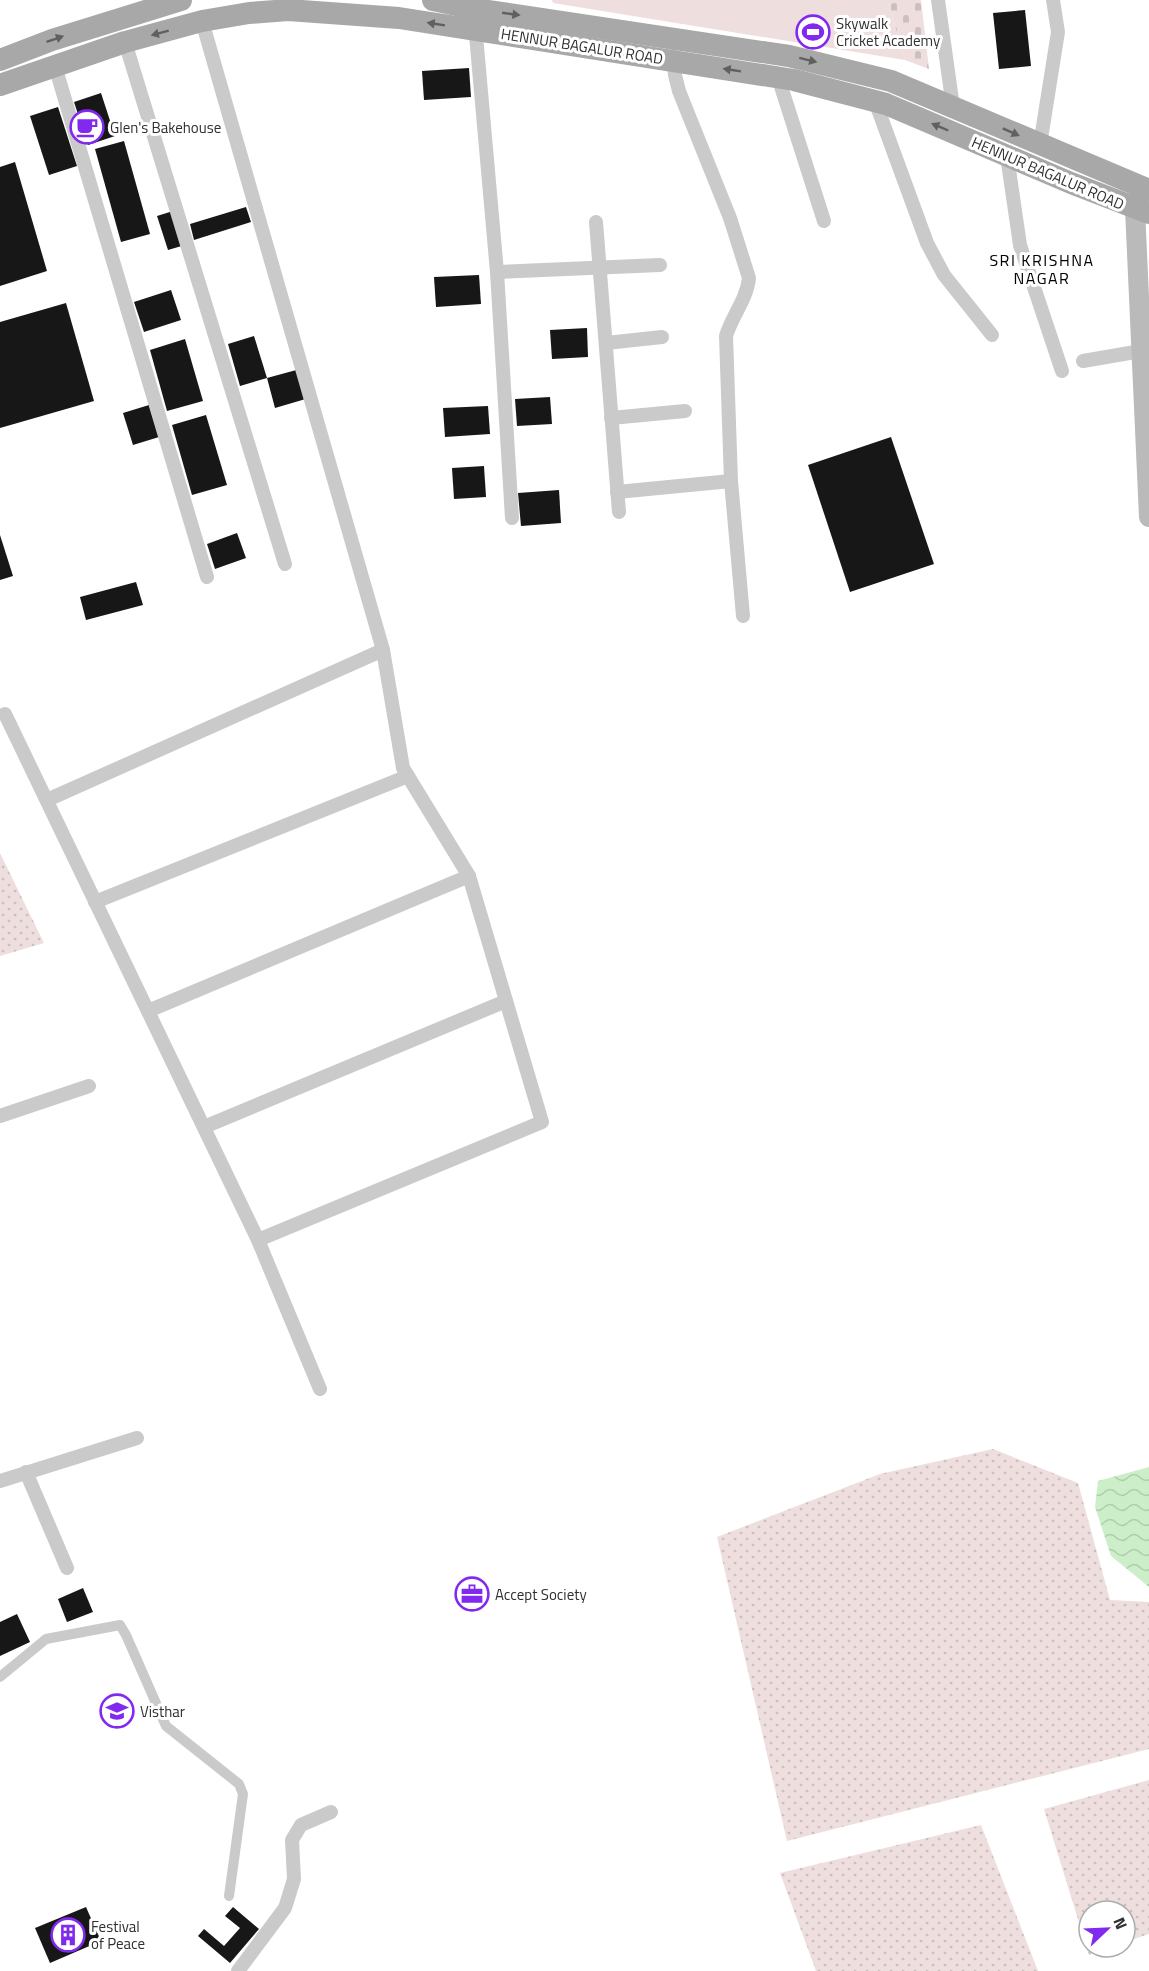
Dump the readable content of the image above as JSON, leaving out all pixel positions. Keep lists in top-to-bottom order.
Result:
{
  "streets": {
    "main road": ["HENNUR BAGALUR ROAD"]
  },
  "districts": ["SRI KRISHNA NAGAR"],
  "places": {
    "sports": ["Skywalk Cricket Academy"],
    "cafe": ["Glen's Bakehouse"],
    "office": ["Accept Society"],
    "school or university": ["Visthar"],
    "building": ["Festival of Peace"]
  },
  "north": "top right"
}
